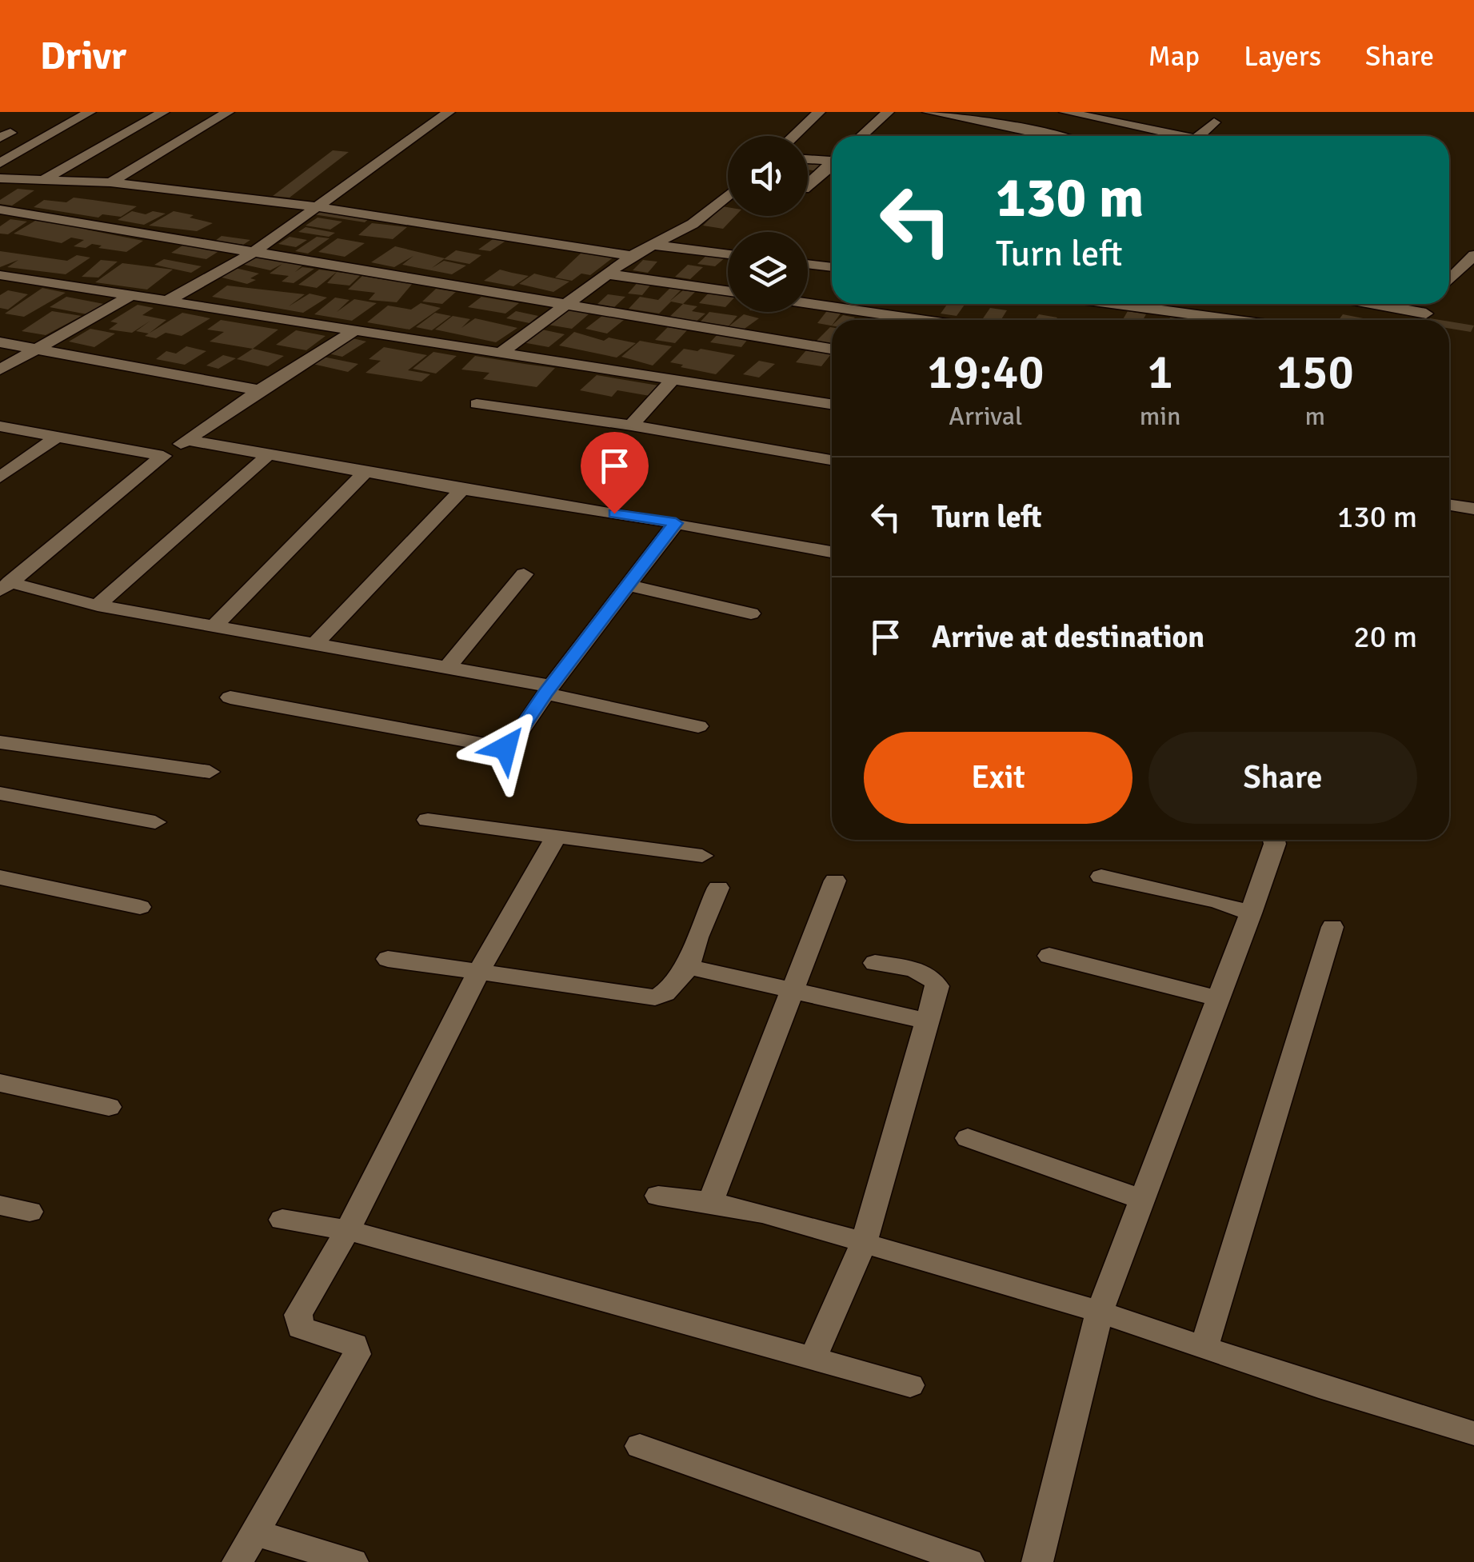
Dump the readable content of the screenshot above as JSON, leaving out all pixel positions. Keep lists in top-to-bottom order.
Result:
{
  "page": {
    "header": "Drivr",
    "nav": ["Map", "Layers", "Share"],
    "turn": ["130 m", "Turn left"],
    "eta": [
      "19:40",
      "Arrival",
      "1",
      "min",
      "150",
      "m"
    ],
    "list": [
      {
        "name": "Turn left",
        "value": "130 m"
      },
      {
        "name": "Arrive at destination",
        "value": "20 m"
      }
    ],
    "buttons": ["Exit", "Share"]
  }
}
